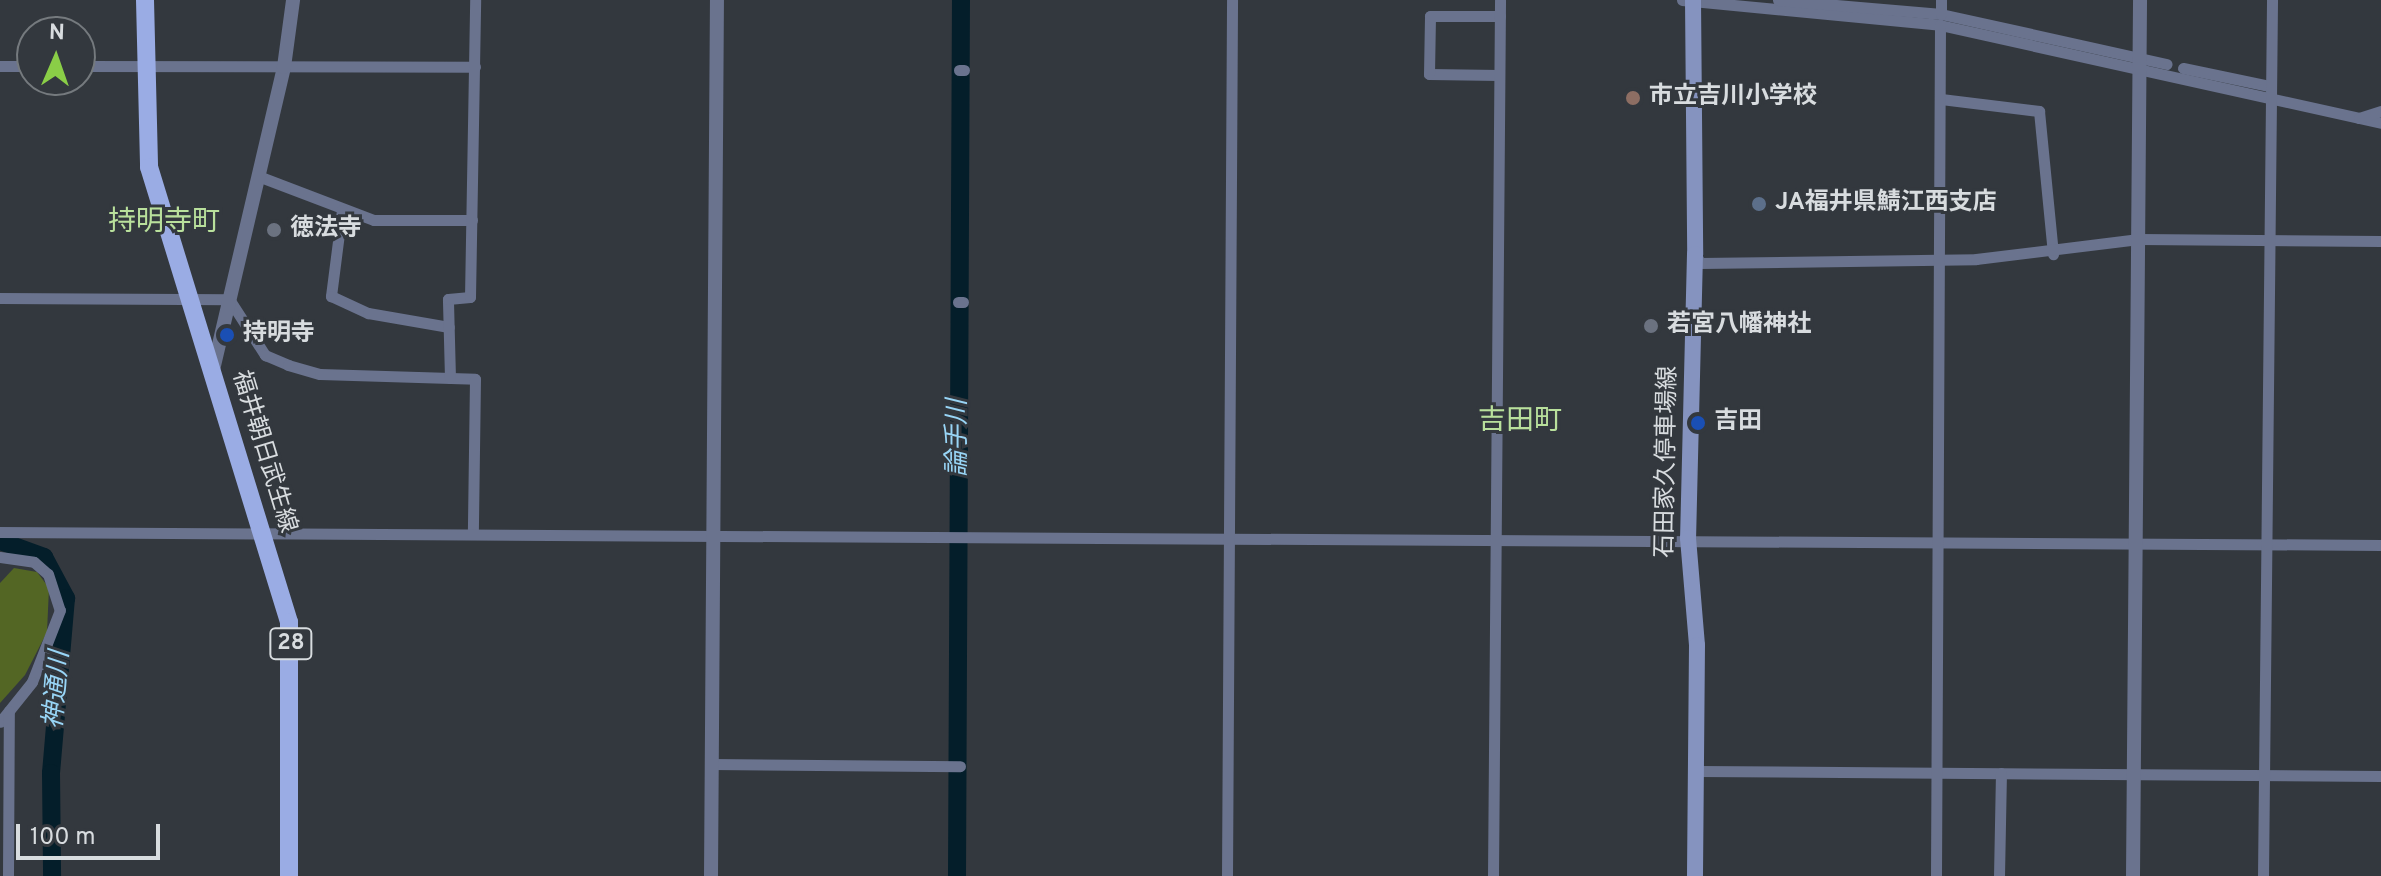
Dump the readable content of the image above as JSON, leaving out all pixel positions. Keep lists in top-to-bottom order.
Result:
{
  "streets": {
    "main road": ["福井朝日武生線", "石田家久停車場線", "28"]
  },
  "districts": ["持明寺町", "吉田町"],
  "water": ["論手川", "神通川"],
  "places": [
    "市立吉川小学校",
    "JA福井県鯖江西支店",
    "徳法寺",
    "若宮八幡神社",
    "持明寺",
    "吉田"
  ],
  "scale_bar": "100 m",
  "north": "top"
}
